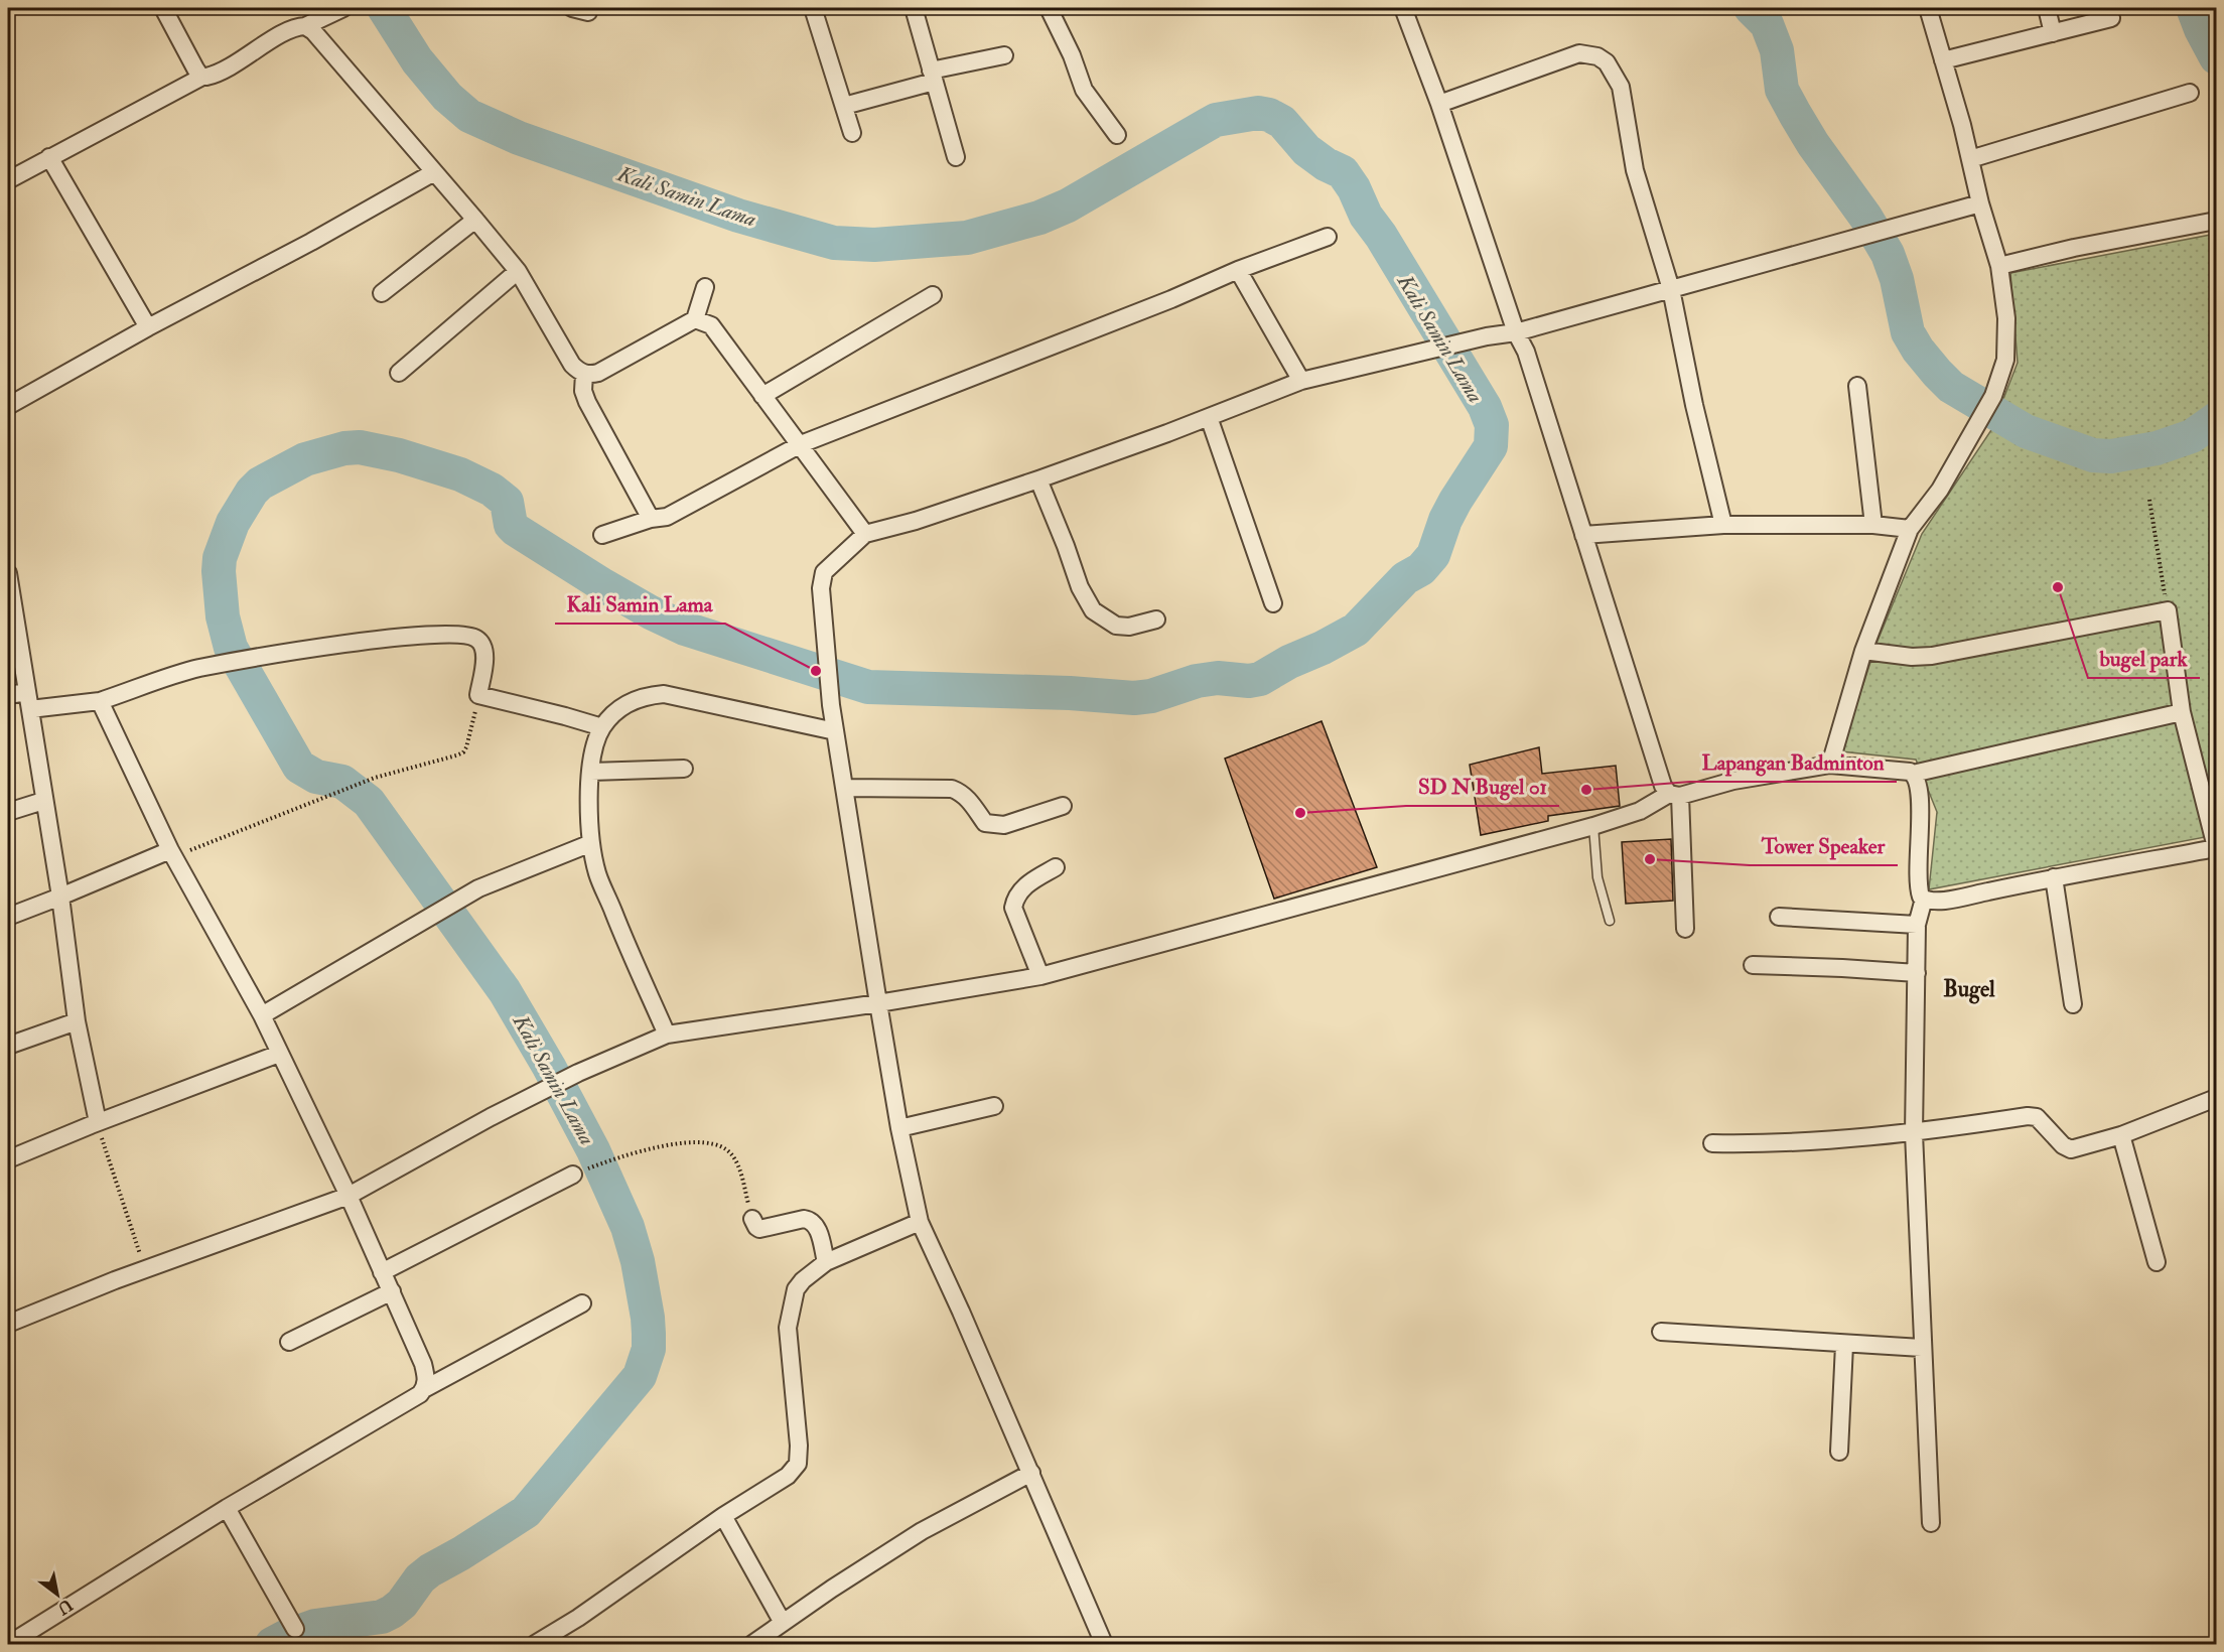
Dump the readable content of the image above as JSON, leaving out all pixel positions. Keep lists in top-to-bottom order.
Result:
{
  "districts": ["Bugel"],
  "water": ["Kali Samin Lama"],
  "places": [
    "bugel park",
    "Kali Samin Lama",
    "Lapangan Badminton",
    "SD N Bugel 01",
    "Tower Speaker"
  ],
  "north": "bottom right"
}
